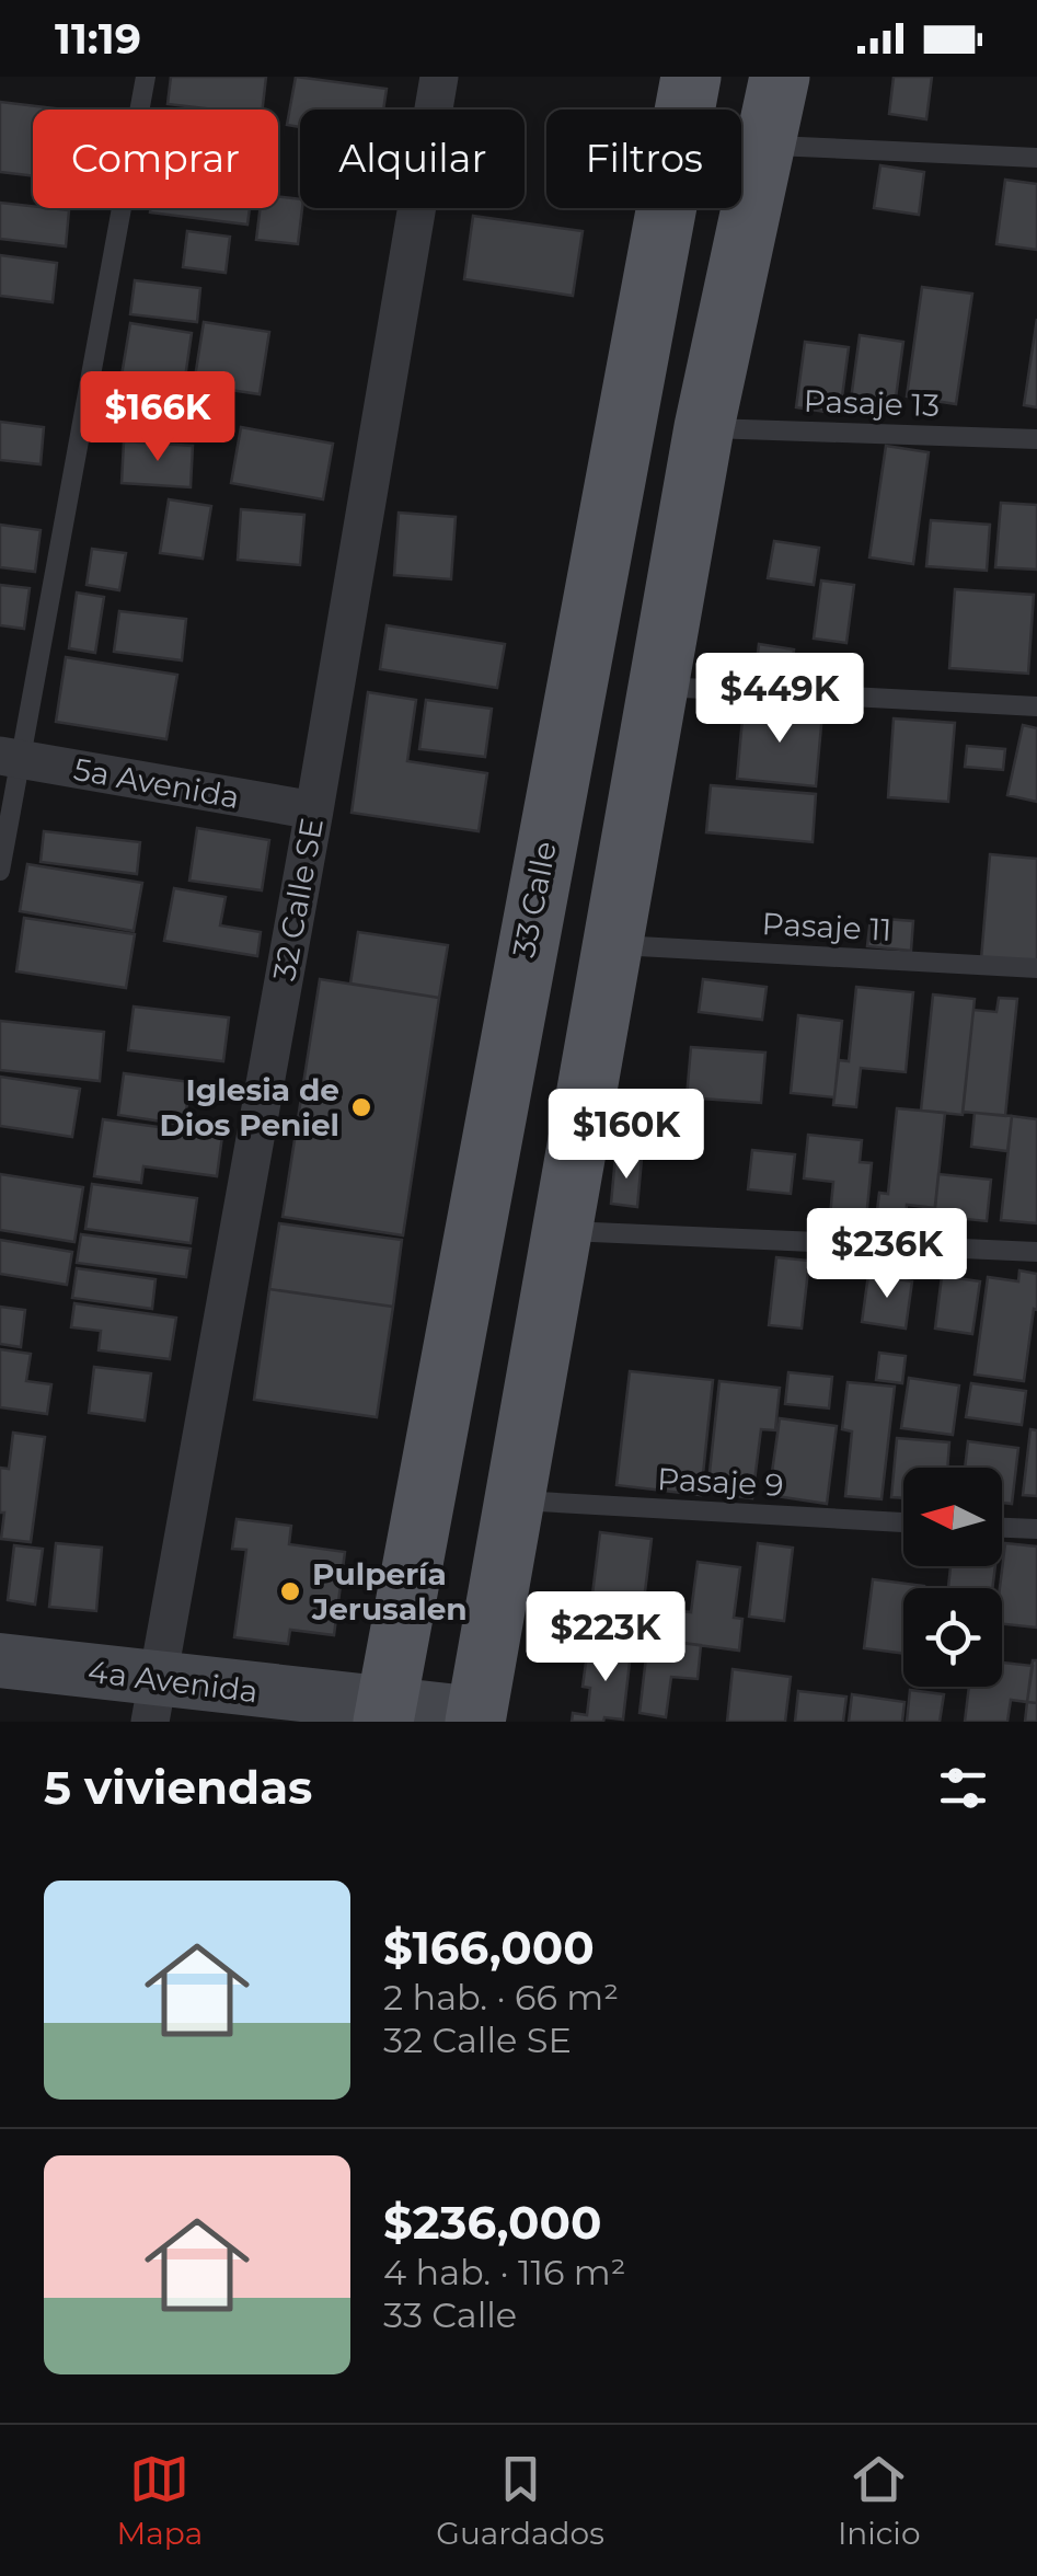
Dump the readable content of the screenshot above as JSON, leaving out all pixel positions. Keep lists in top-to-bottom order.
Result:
{
  "streets": {
    "main road": ["33 Calle"],
    "street": ["5a Avenida", "32 Calle SE", "4a Avenida"],
    "lane": ["Pasaje 13", "Pasaje 11", "Pasaje 9"]
  },
  "crossings": [
    ["5a Avenida", "32 Calle SE"],
    ["32 Calle SE", "4a Avenida"],
    ["33 Calle", "4a Avenida"]
  ],
  "places": ["Iglesia de Dios Peniel", "Pulpería Jerusalen"],
  "north": "left",
  "page": {
    "status": "11:19",
    "chip": ["Comprar", "Alquilar", "Filtros"],
    "price": [
      "$166K",
      "$449K",
      "$160K",
      "$236K",
      "$223K"
    ],
    "heading": "5 viviendas",
    "list": [
      {
        "name": "$166,000",
        "note": "2 hab. · 66 m² · 32 Calle SE"
      },
      {
        "name": "$236,000",
        "note": "4 hab. · 116 m² · 33 Calle"
      }
    ],
    "tabs": ["Mapa", "Guardados", "Inicio"]
  }
}
